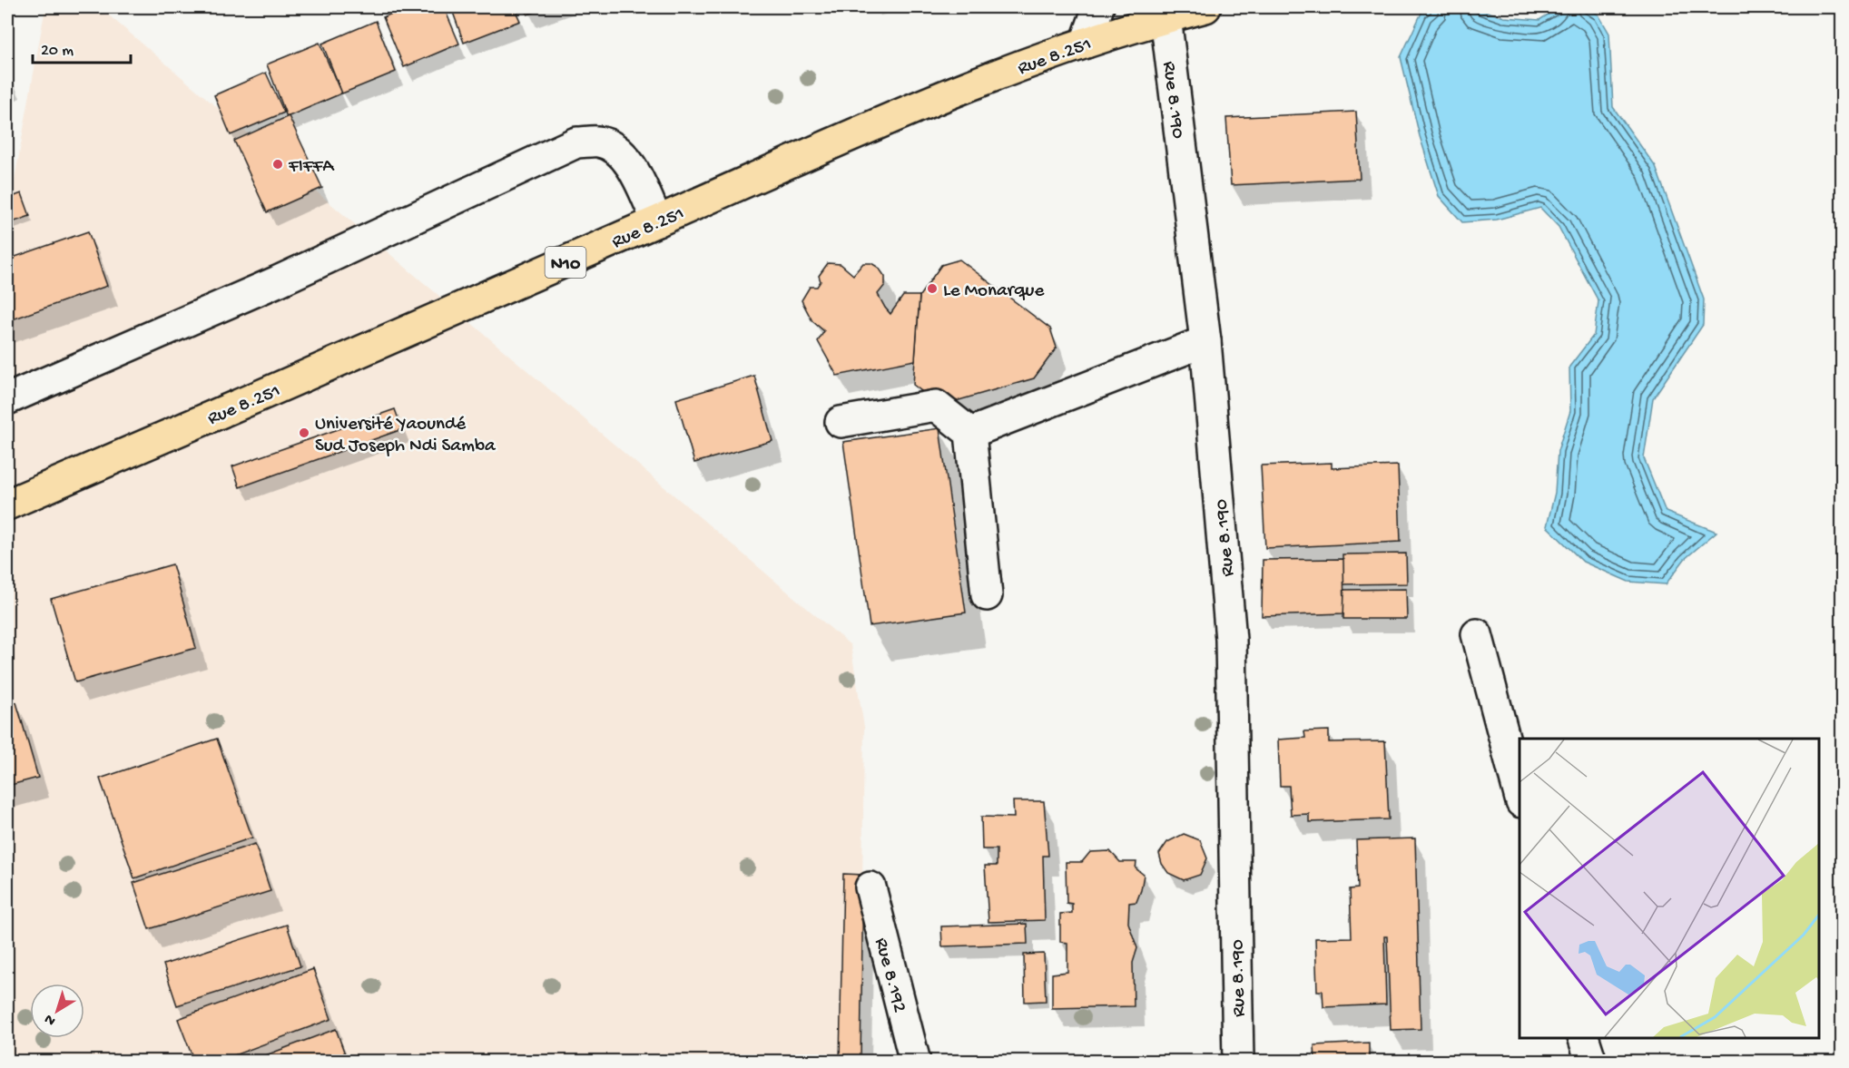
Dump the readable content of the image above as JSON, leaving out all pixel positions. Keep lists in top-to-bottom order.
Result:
{
  "streets": {
    "highway": ["Rue 8.251", "N10"],
    "street": ["Rue 8.190", "Rue 8.192"]
  },
  "crossings": [
    ["Rue 8.251", "Rue 8.190"]
  ],
  "places": ["FIFFA", "Le Monarque", "Université Yaoundé Sud Joseph Ndi Samba"],
  "scale_bar": "20 m",
  "north": "bottom left"
}
